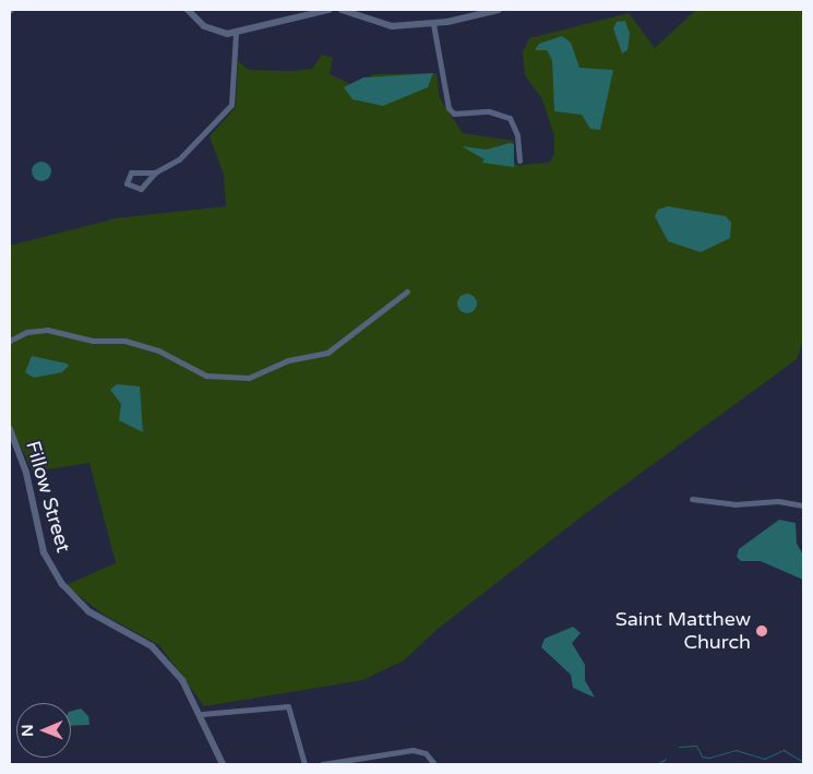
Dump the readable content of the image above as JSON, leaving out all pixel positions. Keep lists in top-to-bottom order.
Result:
{
  "streets": {
    "street": ["Fillow Street"]
  },
  "places": ["Saint Matthew Church"],
  "north": "left"
}
